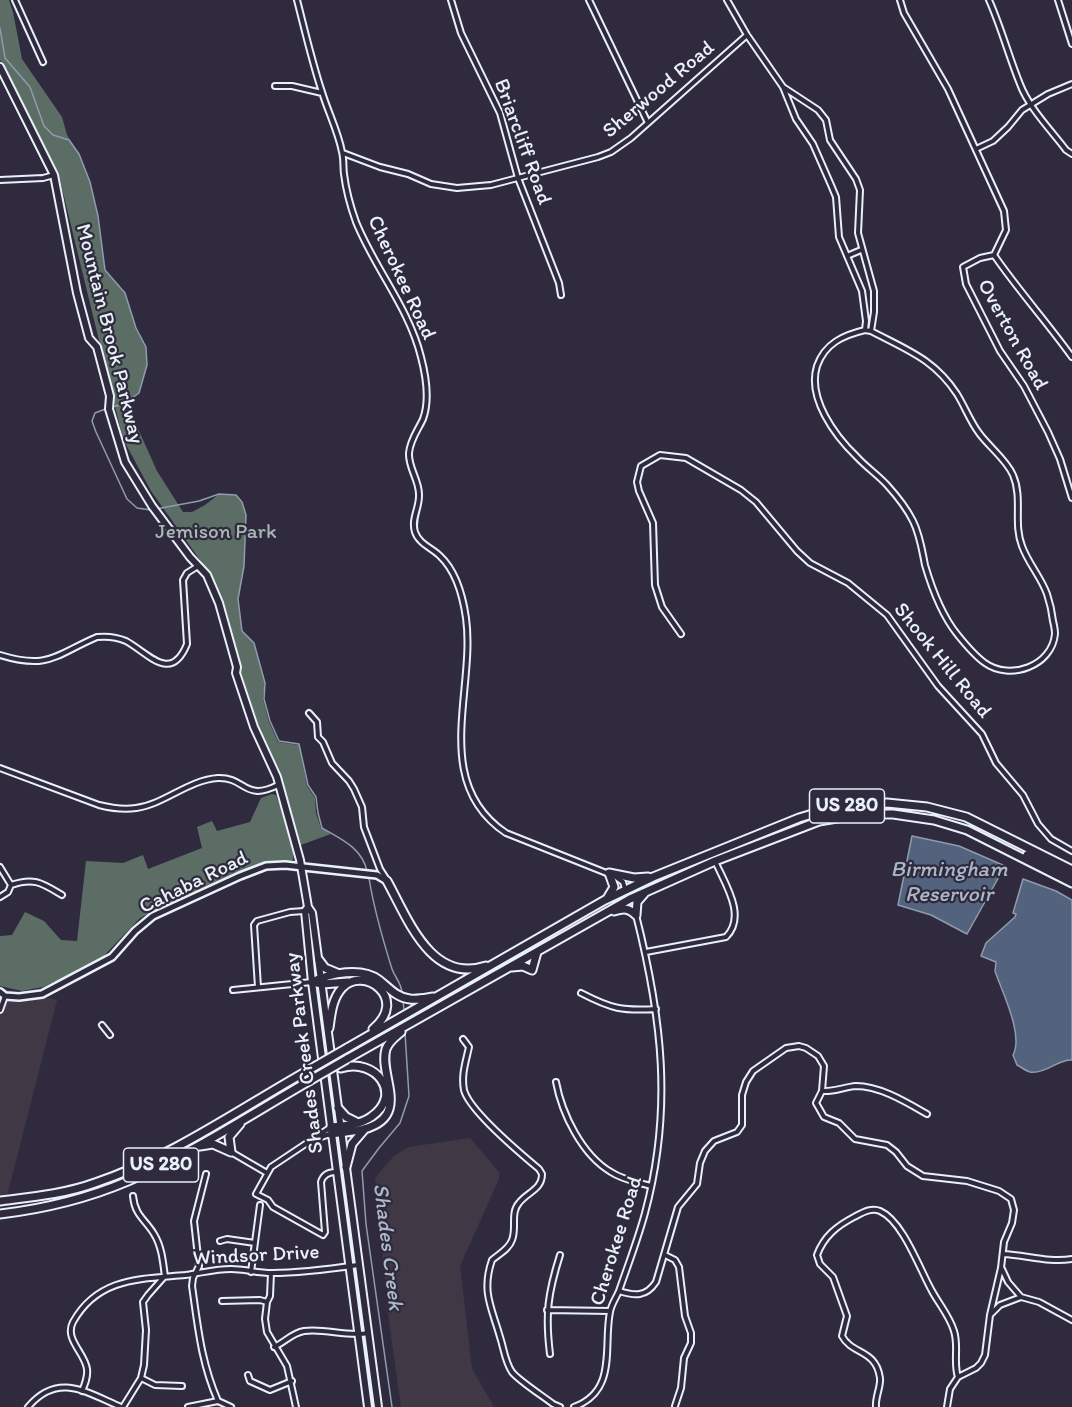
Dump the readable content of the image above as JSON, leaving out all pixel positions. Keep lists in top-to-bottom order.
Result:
{
  "streets": {
    "highway": ["US 280"],
    "main road": ["Mountain Brook Parkway", "Shades Creek Parkway"],
    "street": [
      "Sherwood Road",
      "Briarcliff Road",
      "Cherokee Road",
      "Overton Road",
      "Shook Hill Road",
      "Cahaba Road",
      "Windsor Drive"
    ]
  },
  "crossings": [
    ["Sherwood Road", "Briarcliff Road"],
    ["Sherwood Road", "Cherokee Road"],
    ["Cherokee Road", "US 280"],
    ["Mountain Brook Parkway", "Cahaba Road"],
    ["Mountain Brook Parkway", "Shades Creek Parkway"],
    ["Cahaba Road", "Shades Creek Parkway"],
    ["Shades Creek Parkway", "Windsor Drive"]
  ],
  "water": ["Birmingham Reservoir", "Shades Creek"],
  "parks": ["Jemison Park"]
}
